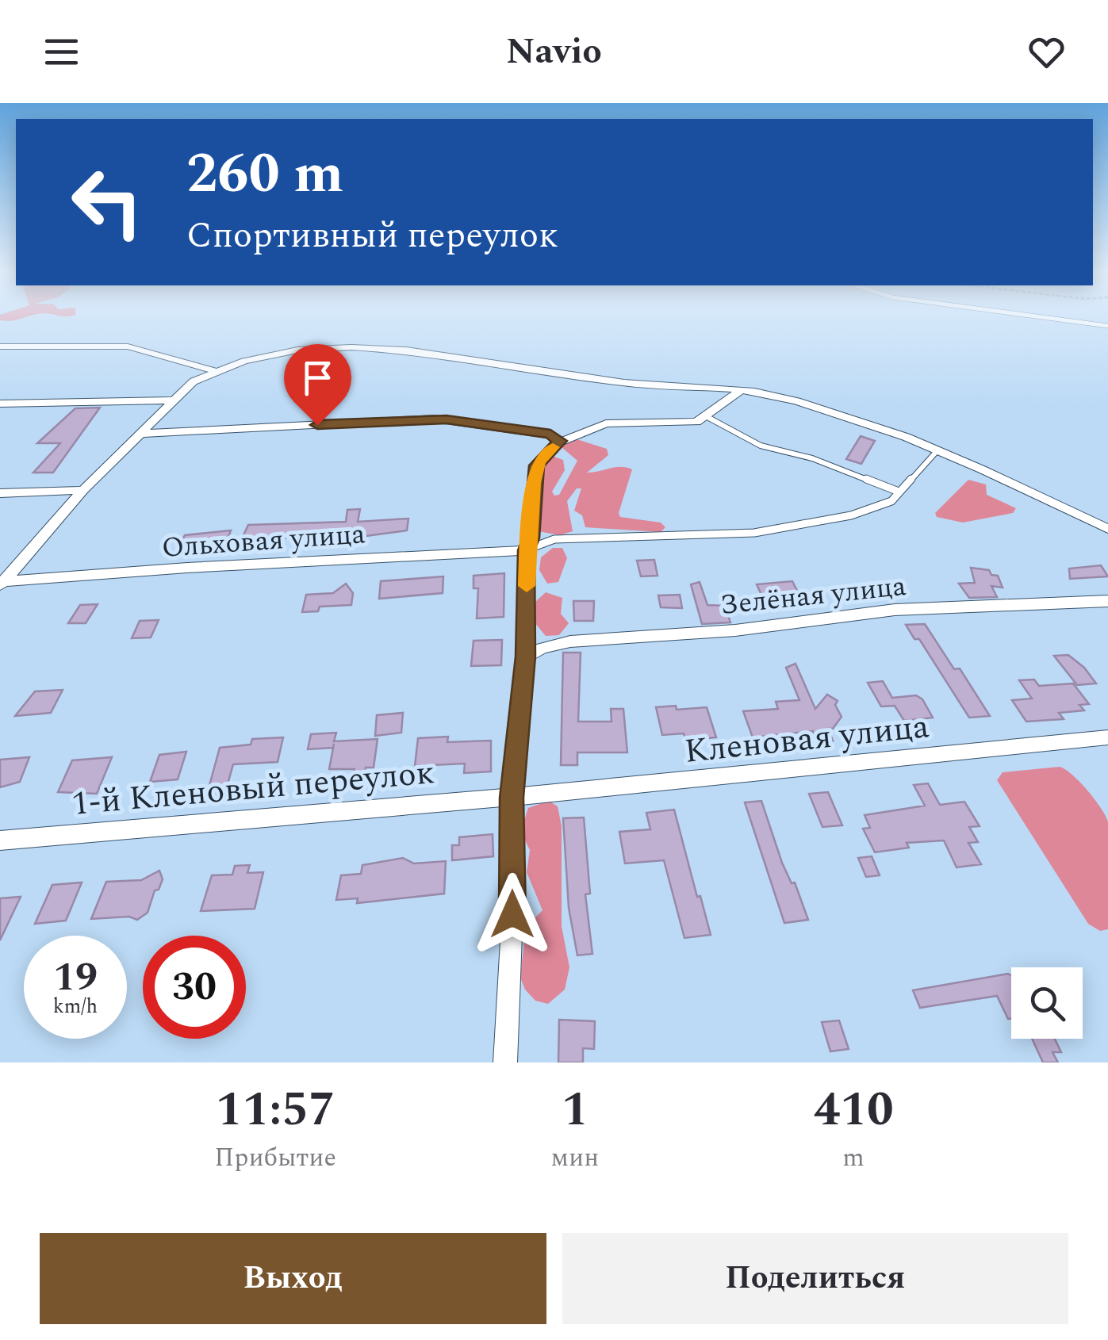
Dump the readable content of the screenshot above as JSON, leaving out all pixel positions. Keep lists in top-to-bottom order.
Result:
{
  "streets": {
    "street": [
      "Ольховая улица",
      "Зелёная улица",
      "Кленовая улица",
      "1-й Кленовый переулок"
    ]
  },
  "crossings": [
    ["Кленовая улица", "1-й Кленовый переулок"]
  ],
  "page": {
    "header": "Navio",
    "turn": ["260 m", "Спортивный переулок"],
    "speed": "19 km/h",
    "limit": "30",
    "eta": [
      "11:57",
      "Прибытие",
      "1",
      "мин",
      "410",
      "m"
    ],
    "buttons": ["Выход", "Поделиться"]
  }
}
